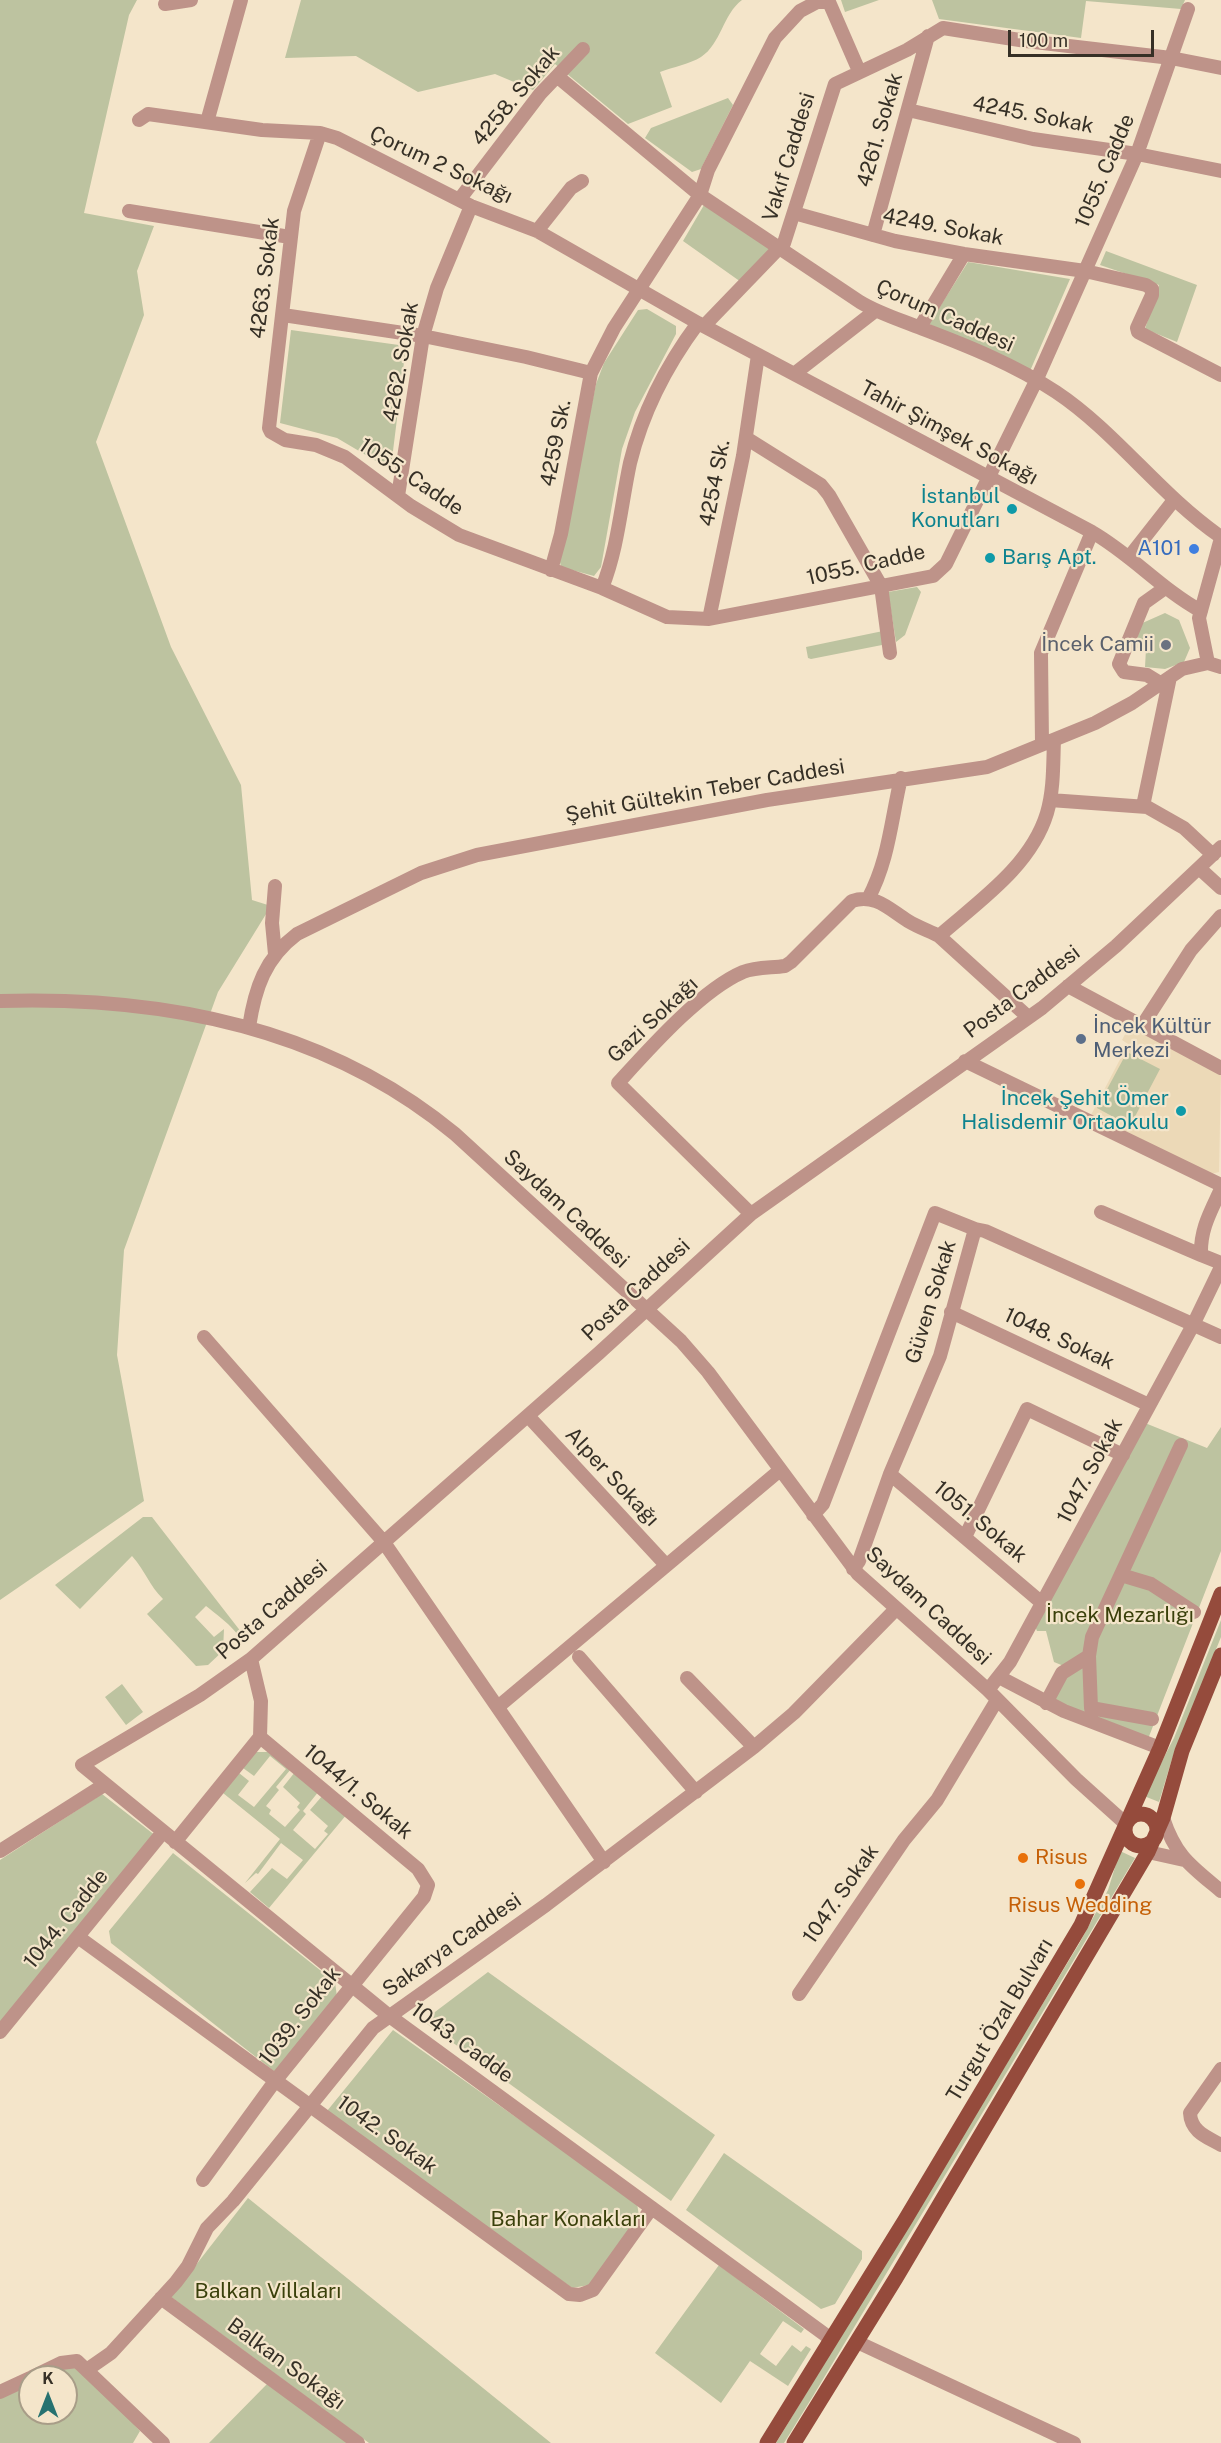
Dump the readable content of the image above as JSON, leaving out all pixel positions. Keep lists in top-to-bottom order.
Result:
{
  "streets": {
    "main road": ["Turgut Özal Bulvarı"],
    "street": [
      "4258. Sokak",
      "4245. Sokak",
      "4261. Sokak",
      "Vakıf Caddesi",
      "Çorum 2 Sokağı",
      "1055. Cadde",
      "4249. Sokak",
      "4263. Sokak",
      "Çorum Caddesi",
      "4262. Sokak",
      "Tahir Şimşek Sokağı",
      "4259 Sk.",
      "4254 Sk.",
      "Şehit Gültekin Teber Caddesi",
      "Posta Caddesi",
      "Gazi Sokağı",
      "Saydam Caddesi",
      "Güven Sokak",
      "1048. Sokak",
      "1047. Sokak",
      "Alper Sokağı",
      "1051. Sokak",
      "1044/1. Sokak",
      "1044. Cadde",
      "Sakarya Caddesi",
      "1039. Sokak",
      "1043. Cadde",
      "1042. Sokak",
      "Balkan Sokağı"
    ]
  },
  "crossings": [
    ["4258. Sokak", "Çorum 2 Sokağı"],
    ["4258. Sokak", "Çorum Caddesi"],
    ["4258. Sokak", "4262. Sokak"],
    ["4245. Sokak", "4261. Sokak"],
    ["4245. Sokak", "1055. Cadde"],
    ["4261. Sokak", "Vakıf Caddesi"],
    ["4261. Sokak", "4249. Sokak"],
    ["Vakıf Caddesi", "Çorum 2 Sokağı"],
    ["Vakıf Caddesi", "1055. Cadde"],
    ["Vakıf Caddesi", "4249. Sokak"],
    ["Vakıf Caddesi", "Çorum Caddesi"],
    ["Vakıf Caddesi", "Tahir Şimşek Sokağı"],
    ["Vakıf Caddesi", "4259 Sk."],
    ["Çorum 2 Sokağı", "4263. Sokak"],
    ["Çorum 2 Sokağı", "4262. Sokak"],
    ["Çorum 2 Sokağı", "Tahir Şimşek Sokağı"],
    ["Çorum 2 Sokağı", "4259 Sk."],
    ["1055. Cadde", "4249. Sokak"],
    ["1055. Cadde", "4263. Sokak"],
    ["1055. Cadde", "Çorum Caddesi"],
    ["1055. Cadde", "4262. Sokak"],
    ["1055. Cadde", "Tahir Şimşek Sokağı"],
    ["1055. Cadde", "4259 Sk."],
    ["1055. Cadde", "4254 Sk."],
    ["Çorum Caddesi", "4259 Sk."],
    ["Tahir Şimşek Sokağı", "4254 Sk."],
    ["Şehit Gültekin Teber Caddesi", "Saydam Caddesi"],
    ["Posta Caddesi", "Gazi Sokağı"],
    ["Posta Caddesi", "Saydam Caddesi"],
    ["Posta Caddesi", "Alper Sokağı"],
    ["Posta Caddesi", "1043. Cadde"],
    ["Saydam Caddesi", "Güven Sokak"],
    ["Saydam Caddesi", "1047. Sokak"],
    ["Saydam Caddesi", "Sakarya Caddesi"],
    ["Saydam Caddesi", "Turgut Özal Bulvarı"],
    ["Güven Sokak", "1048. Sokak"],
    ["Güven Sokak", "1047. Sokak"],
    ["Güven Sokak", "1051. Sokak"],
    ["1048. Sokak", "1047. Sokak"],
    ["1047. Sokak", "1051. Sokak"],
    ["1044/1. Sokak", "1039. Sokak"],
    ["1044. Cadde", "1043. Cadde"],
    ["1044. Cadde", "1042. Sokak"],
    ["Sakarya Caddesi", "1043. Cadde"],
    ["Sakarya Caddesi", "1042. Sokak"],
    ["Sakarya Caddesi", "Balkan Sokağı"],
    ["1039. Sokak", "1043. Cadde"],
    ["1039. Sokak", "1042. Sokak"],
    ["Turgut Özal Bulvarı", "1043. Cadde"],
    ["1043. Cadde", "1042. Sokak"]
  ],
  "parks": ["İncek Mezarlığı", "Bahar Konakları", "Balkan Villaları"],
  "places": [
    "İstanbul Konutları",
    "A101",
    "Barış Apt.",
    "İncek Camii",
    "İncek Kültür Merkezi",
    "İncek Şehit Ömer Halisdemir Ortaokulu",
    "Risus",
    "Risus Wedding"
  ],
  "scale_bar": "100 m",
  "north": "top"
}
